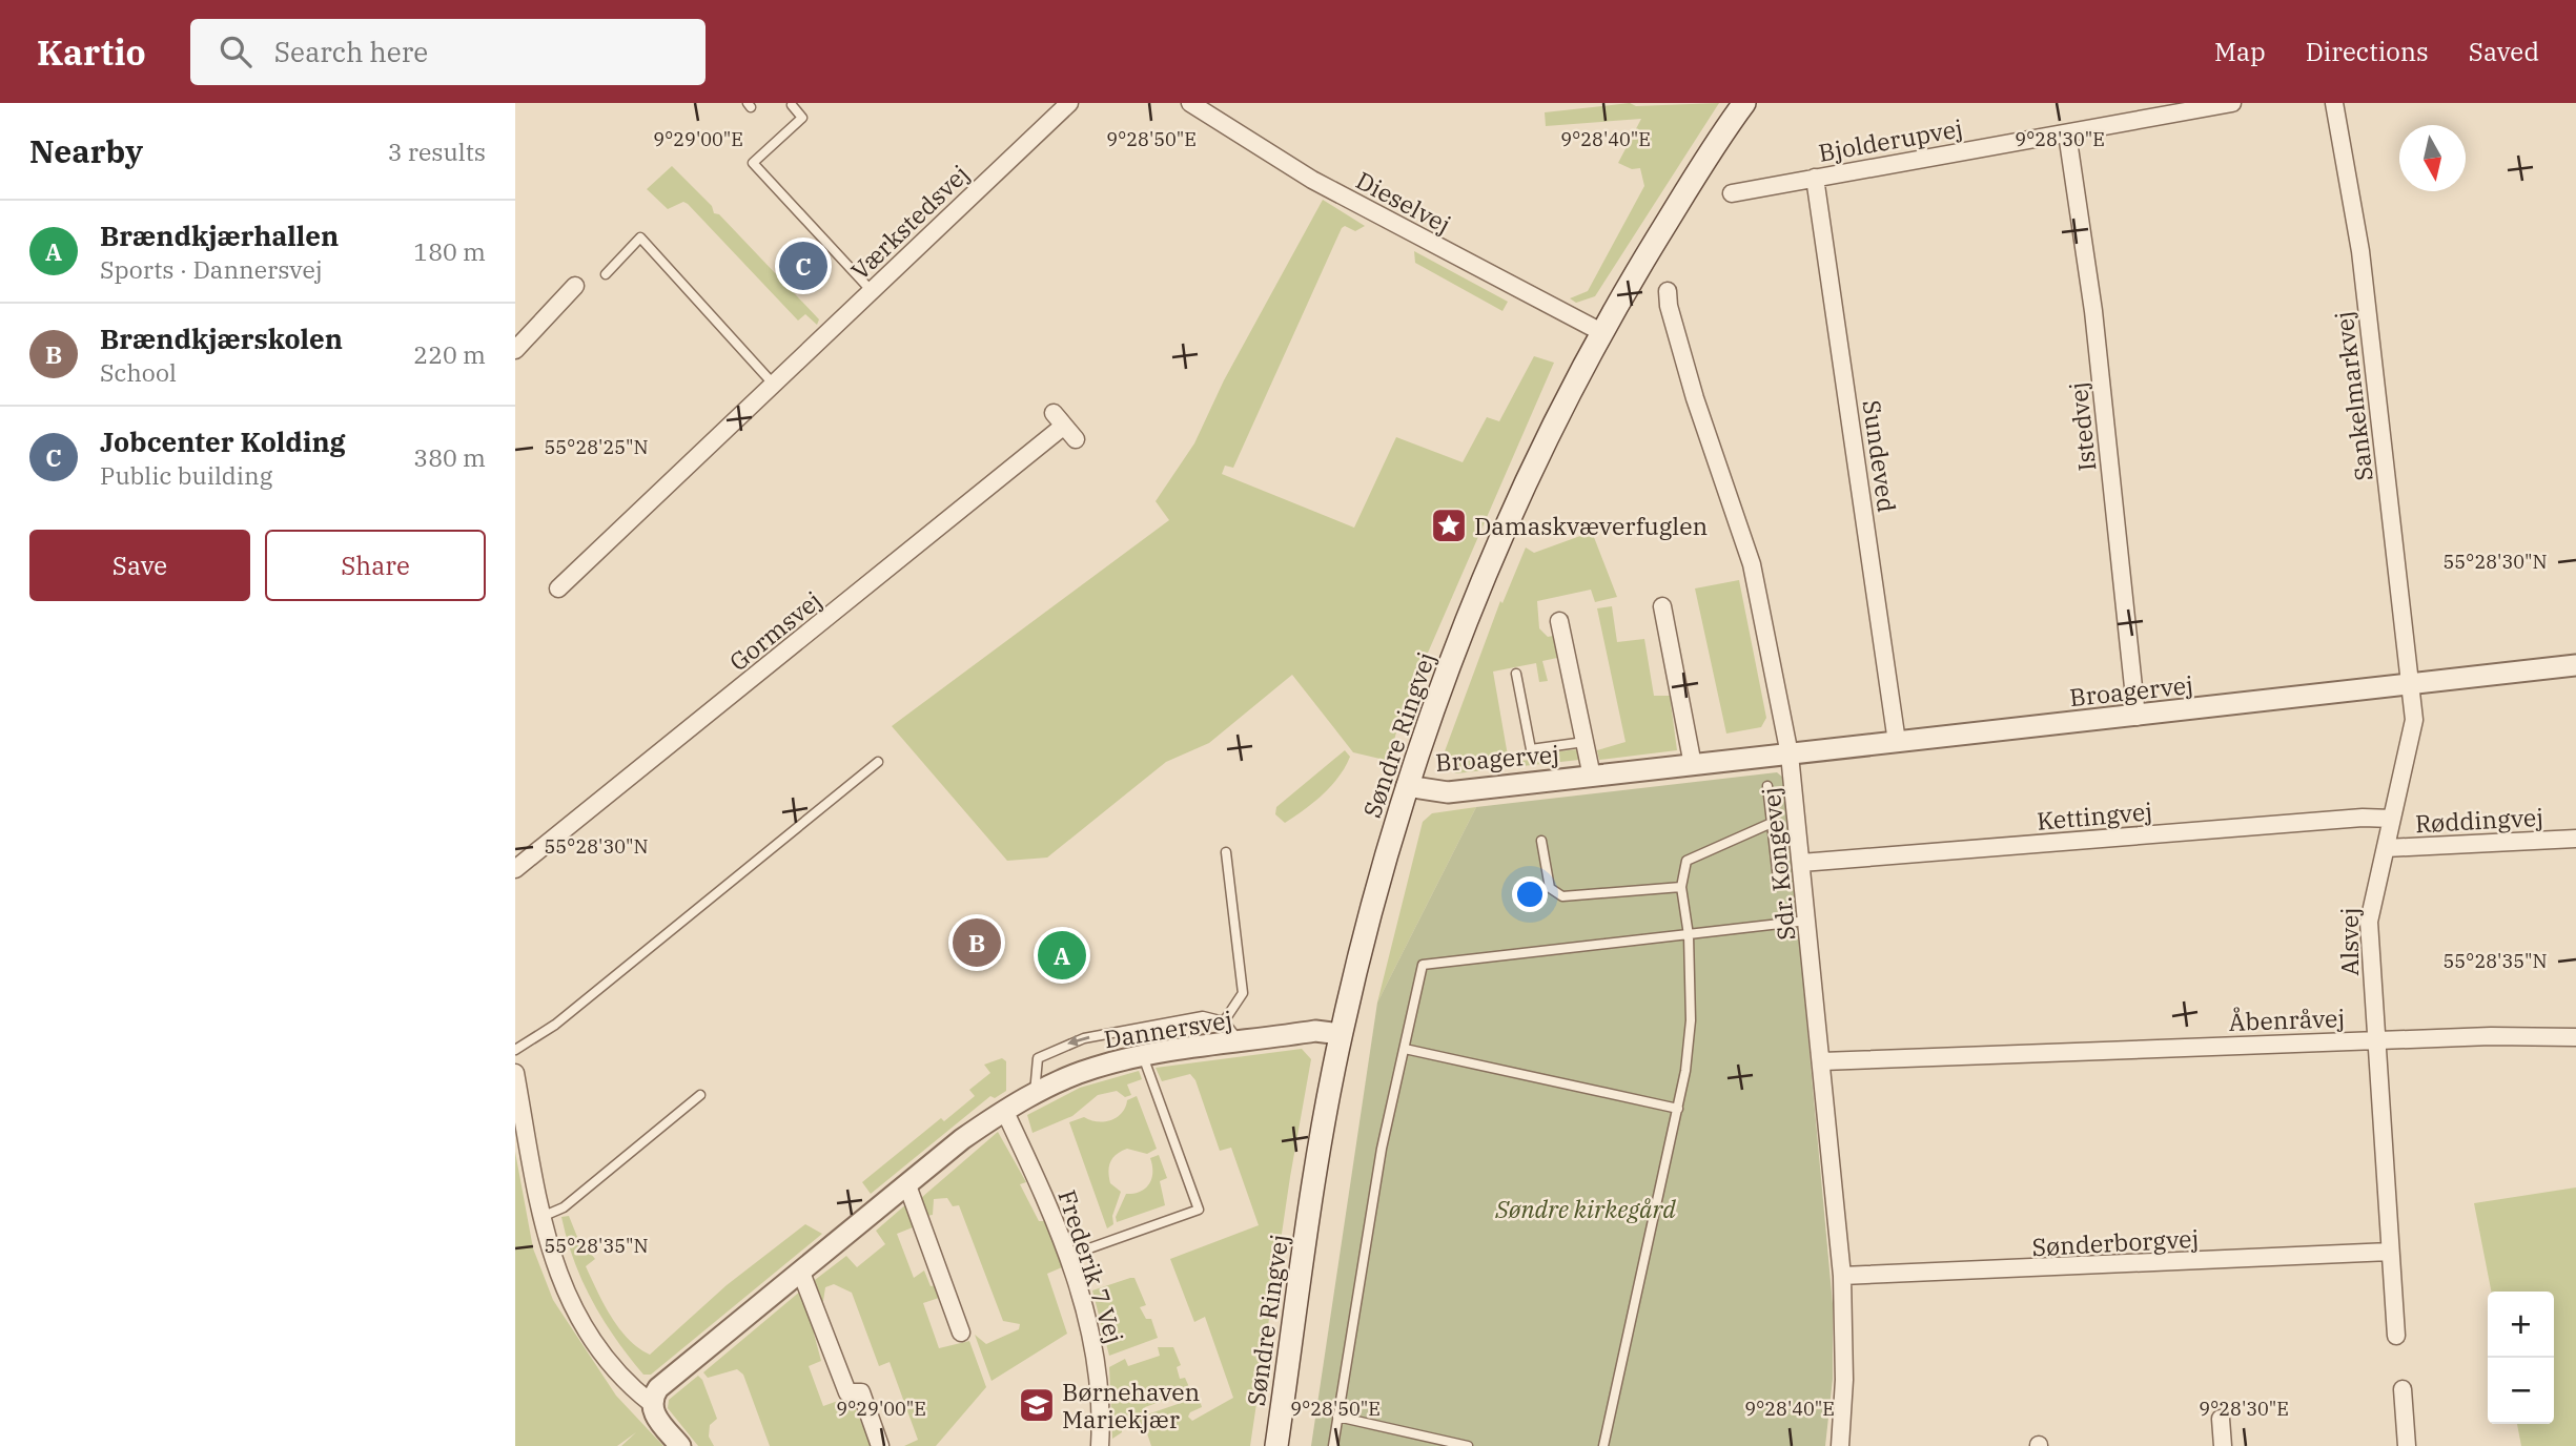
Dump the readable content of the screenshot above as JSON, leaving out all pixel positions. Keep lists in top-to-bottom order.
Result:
{
  "streets": {
    "main road": ["Søndre Ringvej"],
    "street": [
      "Bjolderupvej",
      "Dieselvej",
      "Værkstedsvej",
      "Sankelmarkvej",
      "Istedvej",
      "Sundeved",
      "Gormsvej",
      "Broagervej",
      "Kettingvej",
      "Røddingvej",
      "Sdr. Kongevej",
      "Alsvej",
      "Åbenråvej",
      "Dannersvej",
      "Sønderborgvej",
      "Frederik 7 Vej"
    ]
  },
  "crossings": [
    ["Bjolderupvej", "Istedvej"],
    ["Bjolderupvej", "Sundeved"],
    ["Dieselvej", "Søndre Ringvej"],
    ["Sankelmarkvej", "Broagervej"],
    ["Sankelmarkvej", "Alsvej"],
    ["Istedvej", "Broagervej"],
    ["Sundeved", "Broagervej"],
    ["Broagervej", "Søndre Ringvej"],
    ["Broagervej", "Sdr. Kongevej"],
    ["Broagervej", "Alsvej"],
    ["Søndre Ringvej", "Dannersvej"],
    ["Kettingvej", "Sdr. Kongevej"],
    ["Kettingvej", "Alsvej"],
    ["Røddingvej", "Alsvej"],
    ["Sdr. Kongevej", "Åbenråvej"],
    ["Sdr. Kongevej", "Sønderborgvej"],
    ["Alsvej", "Åbenråvej"],
    ["Alsvej", "Sønderborgvej"],
    ["Dannersvej", "Frederik 7 Vej"]
  ],
  "parks": ["Søndre kirkegård"],
  "places": {
    "place": ["Damaskvæverfuglen"],
    "school or university": ["Børnehaven Mariekjær"]
  },
  "north": "bottom",
  "page": {
    "header": "Kartio",
    "search": "Search here",
    "nav": ["Map", "Directions", "Saved"],
    "heading": ["Nearby", "3 results"],
    "list": [
      {
        "mark": "A",
        "name": "Brændkjærhallen",
        "note": "Sports · Dannersvej",
        "value": "180 m"
      },
      {
        "mark": "B",
        "name": "Brændkjærskolen",
        "note": "School",
        "value": "220 m"
      },
      {
        "mark": "C",
        "name": "Jobcenter Kolding",
        "note": "Public building",
        "value": "380 m"
      }
    ],
    "pins": ["C", "B", "A"],
    "buttons": ["Save", "Share"],
    "map_buttons": ["+", "−"]
  },
  "coordinates": [
    "9°29'00\"E",
    "9°28'50\"E",
    "9°28'40\"E",
    "9°28'30\"E",
    "55°28'25\"N",
    "55°28'30\"N",
    "55°28'35\"N"
  ]
}
